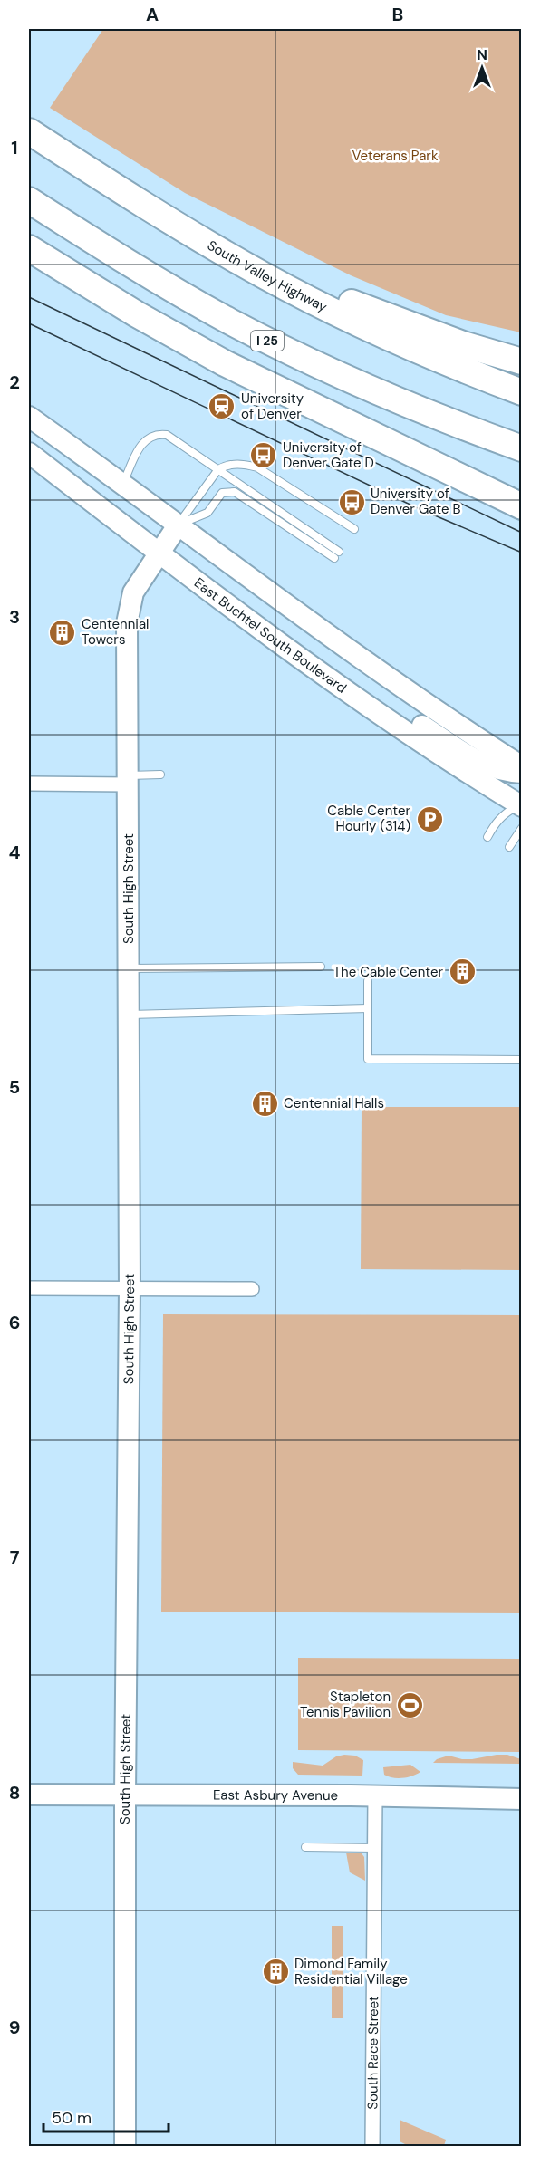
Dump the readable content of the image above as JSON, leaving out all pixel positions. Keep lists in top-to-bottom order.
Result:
{
  "streets": {
    "highway": ["South Valley Highway", "I 25"],
    "street": [
      "East Buchtel South Boulevard",
      "South High Street",
      "East Asbury Avenue",
      "South Race Street"
    ]
  },
  "crossings": [
    ["East Buchtel South Boulevard", "South High Street"],
    ["South High Street", "East Asbury Avenue"],
    ["East Asbury Avenue", "South Race Street"]
  ],
  "parks": ["Veterans Park"],
  "places": {
    "station": ["University of Denver"],
    "bus stop": ["University of Denver Gate D", "University of Denver Gate B"],
    "building": [
      "Centennial Towers",
      "The Cable Center",
      "Centennial Halls",
      "Dimond Family Residential Village"
    ],
    "parking": ["Cable Center Hourly (314)"],
    "sports": ["Stapleton Tennis Pavilion"]
  },
  "scale_bar": "50 m",
  "north": "top",
  "grid": {
    "columns": ["A", "B"],
    "rows": [
      "1",
      "2",
      "3",
      "4",
      "5",
      "6",
      "7",
      "8",
      "9"
    ]
  }
}
